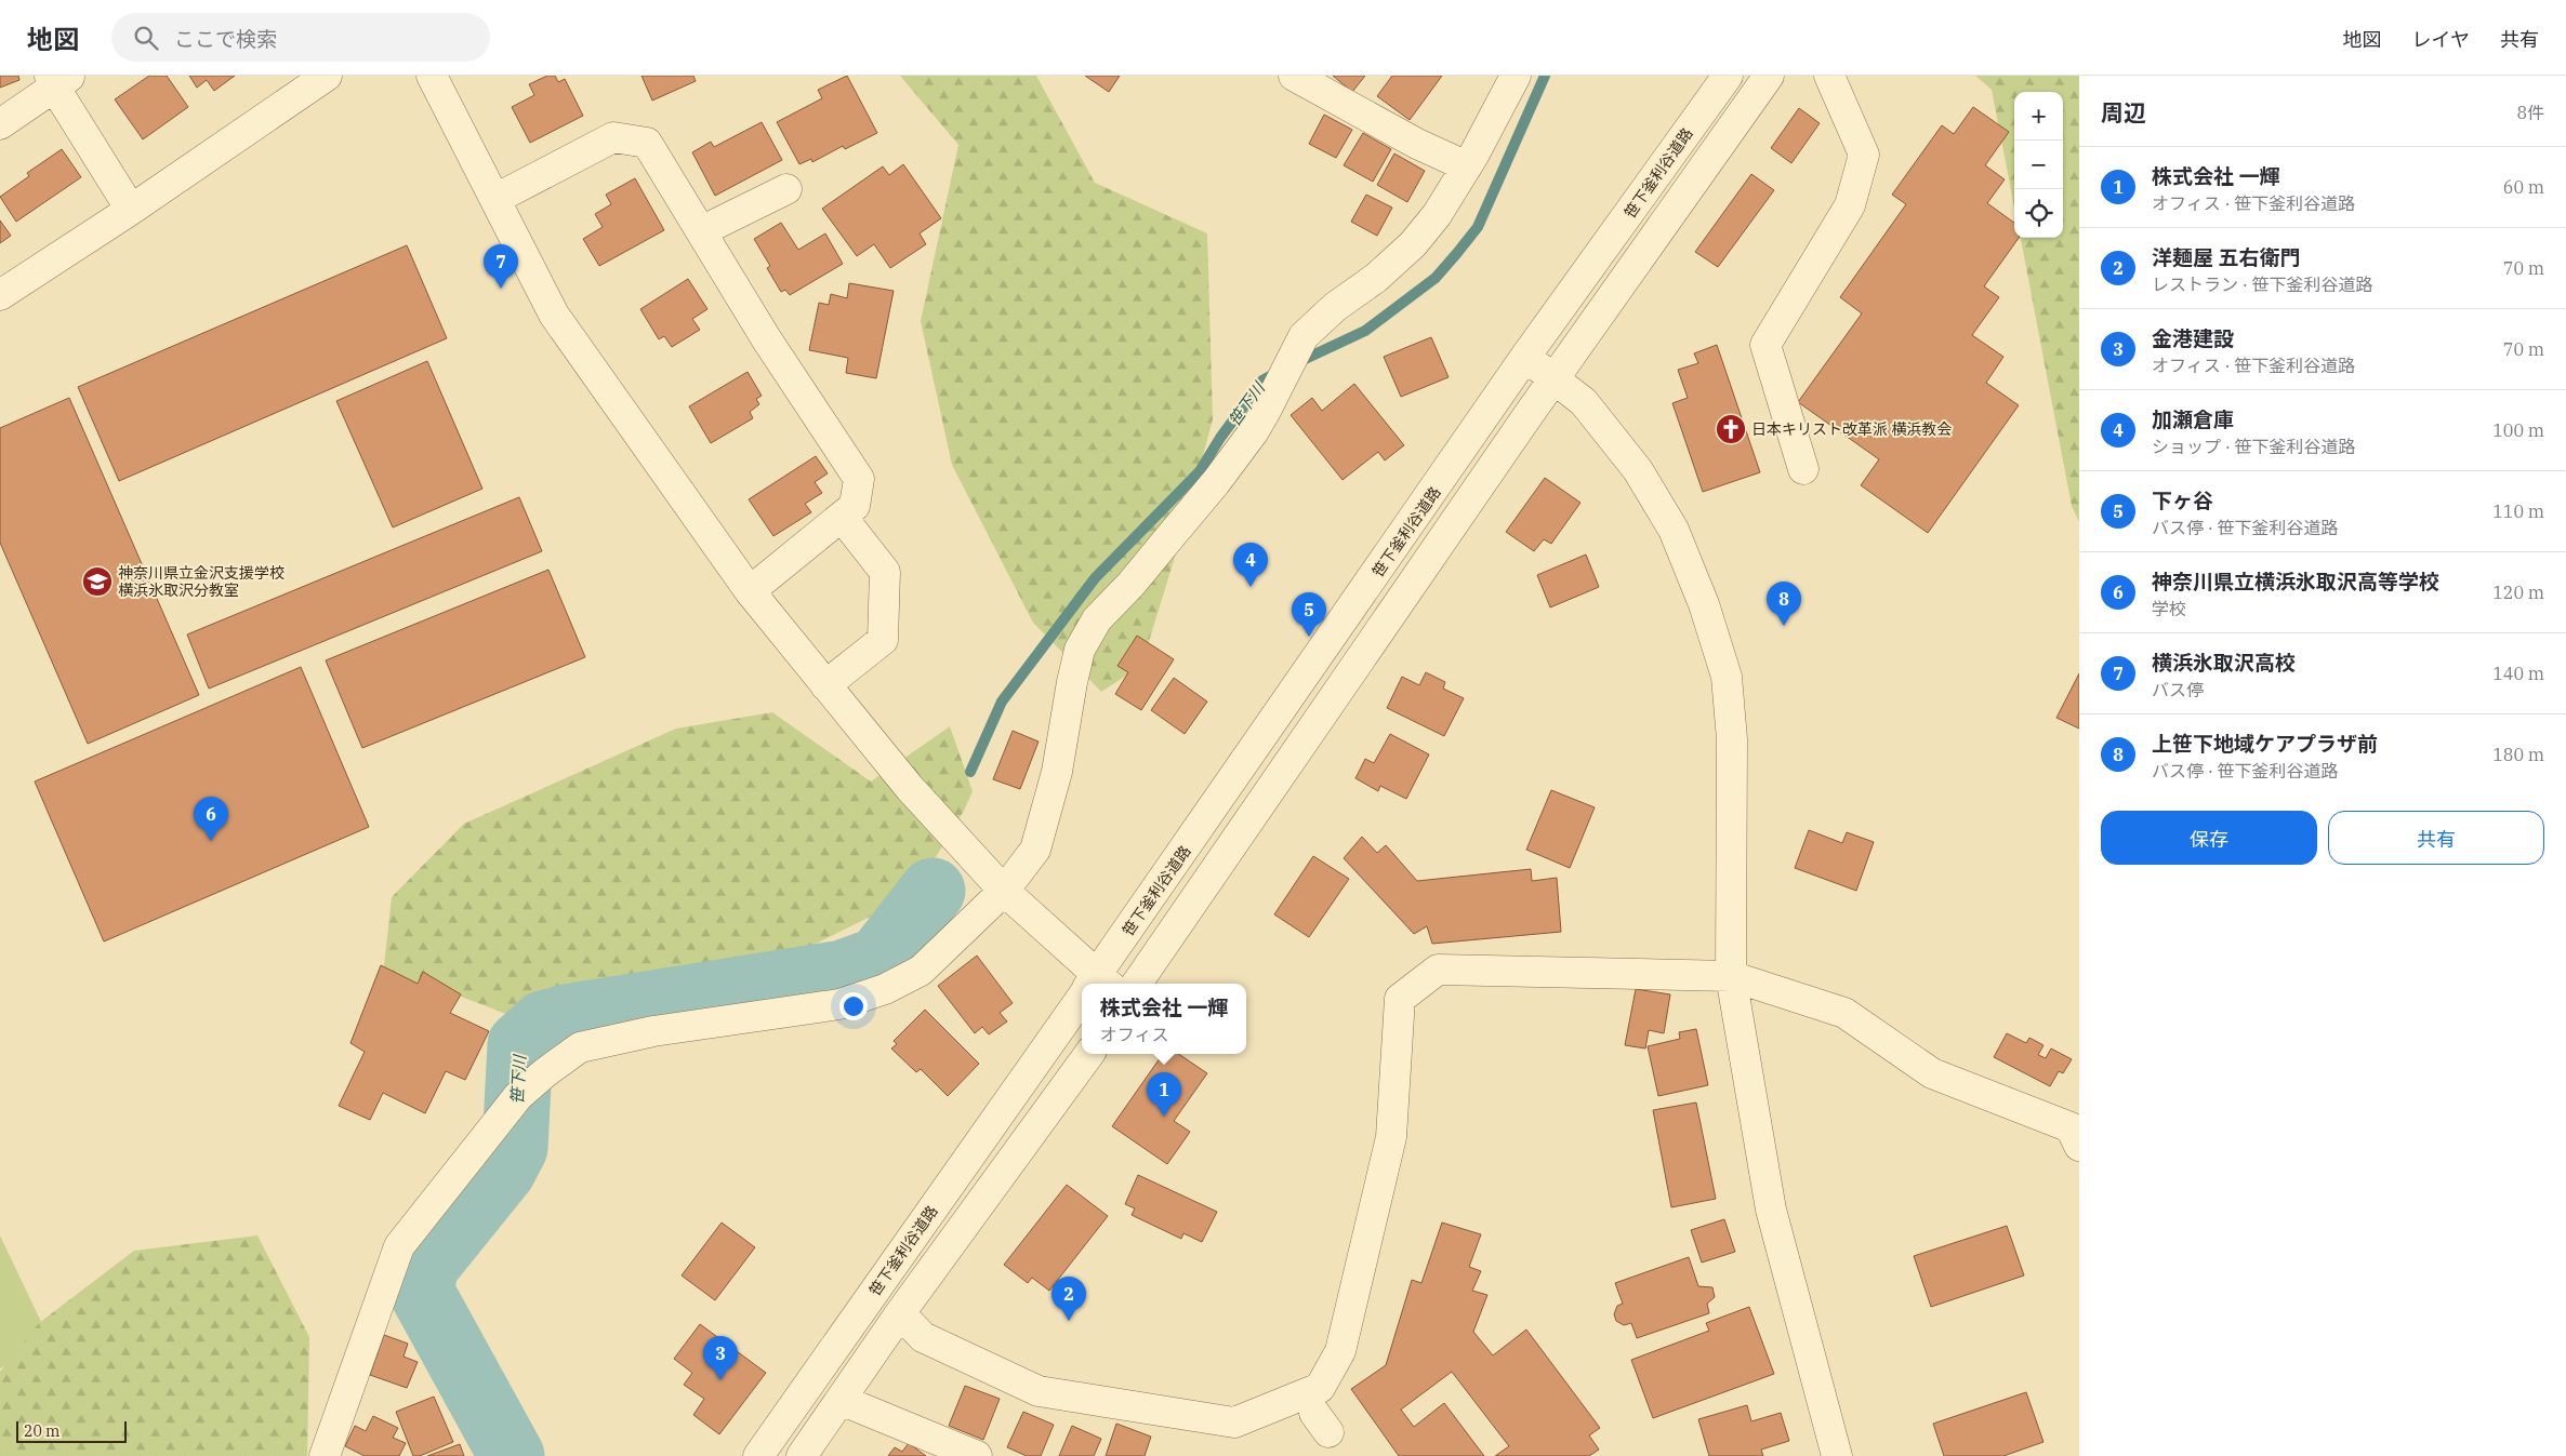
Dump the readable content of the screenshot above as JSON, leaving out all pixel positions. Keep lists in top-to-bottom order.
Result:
{
  "streets": {
    "street": ["笹下釜利谷道路"]
  },
  "water": ["笹下川"],
  "places": {
    "church": ["日本キリスト改革派 横浜教会"],
    "school or university": ["神奈川県立金沢支援学校 横浜氷取沢分教室"]
  },
  "scale_bar": "20 m",
  "page": {
    "header": "地図",
    "search": "ここで検索",
    "nav": ["地図", "レイヤ", "共有"],
    "heading": ["周辺", "8件"],
    "map_buttons": ["+", "−"],
    "list": [
      {
        "mark": "1",
        "name": "株式会社 一輝",
        "note": "オフィス · 笹下釜利谷道路",
        "value": "60 m"
      },
      {
        "mark": "2",
        "name": "洋麺屋 五右衛門",
        "note": "レストラン · 笹下釜利谷道路",
        "value": "70 m"
      },
      {
        "mark": "3",
        "name": "金港建設",
        "note": "オフィス · 笹下釜利谷道路",
        "value": "70 m"
      },
      {
        "mark": "4",
        "name": "加瀬倉庫",
        "note": "ショップ · 笹下釜利谷道路",
        "value": "100 m"
      },
      {
        "mark": "5",
        "name": "下ヶ谷",
        "note": "バス停 · 笹下釜利谷道路",
        "value": "110 m"
      },
      {
        "mark": "6",
        "name": "神奈川県立横浜氷取沢高等学校",
        "note": "学校",
        "value": "120 m"
      },
      {
        "mark": "7",
        "name": "横浜氷取沢高校",
        "note": "バス停",
        "value": "140 m"
      },
      {
        "mark": "8",
        "name": "上笹下地域ケアプラザ前",
        "note": "バス停 · 笹下釜利谷道路",
        "value": "180 m"
      }
    ],
    "pins": [
      "7",
      "4",
      "8",
      "5",
      "6",
      "1",
      "2",
      "3"
    ],
    "buttons": ["保存", "共有"],
    "popup": ["株式会社 一輝", "オフィス"],
    "scale": "20 m"
  }
}
